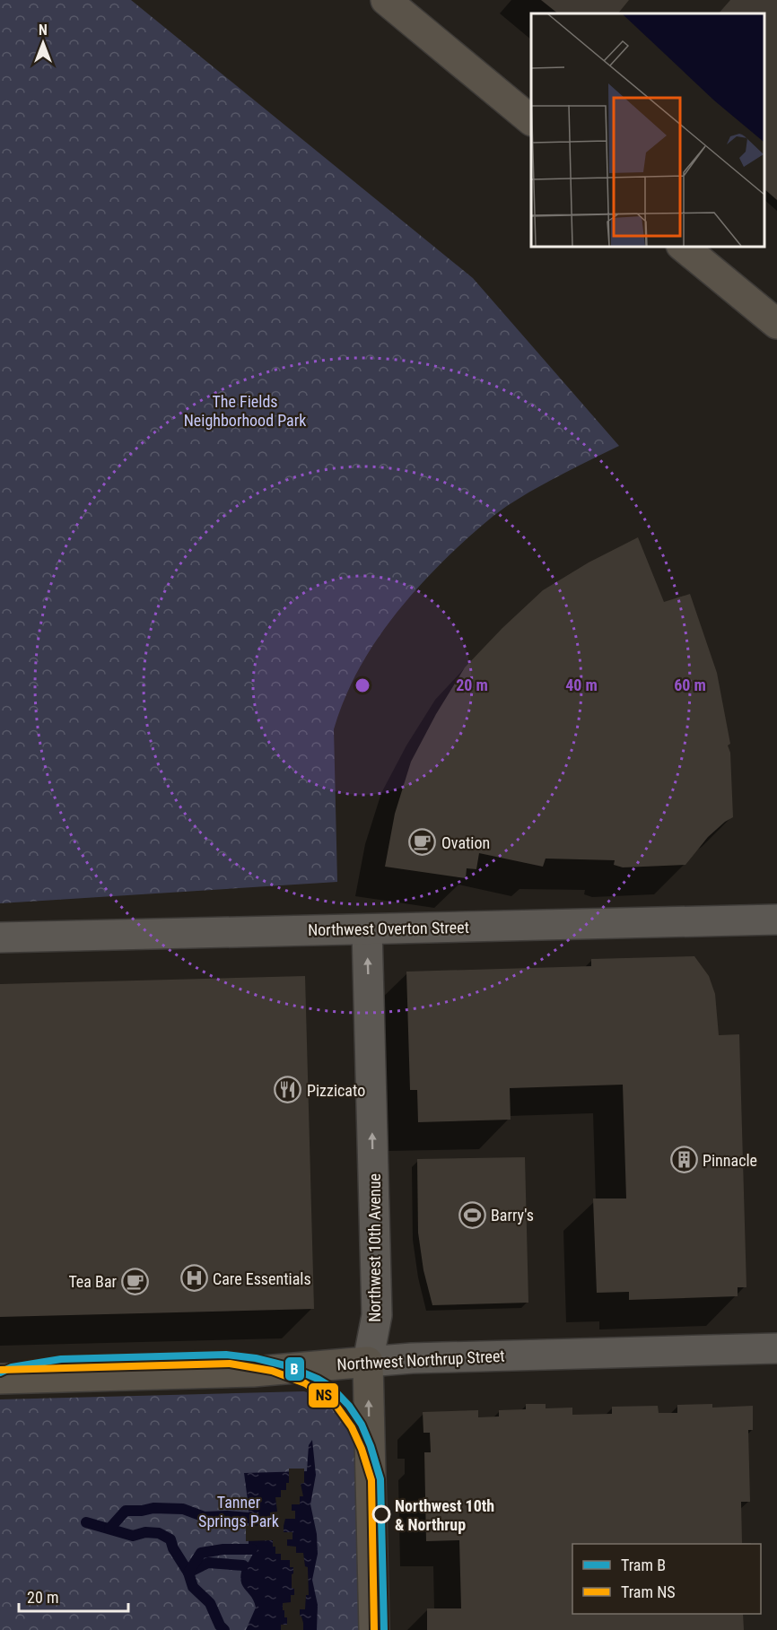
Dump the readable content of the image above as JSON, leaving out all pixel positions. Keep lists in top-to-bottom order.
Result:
{
  "streets": {
    "main road": ["Northwest 10th Avenue", "Northwest Northrup Street"],
    "street": ["Northwest Overton Street"]
  },
  "crossings": [
    ["Northwest Overton Street", "Northwest 10th Avenue"],
    ["Northwest 10th Avenue", "Northwest Northrup Street"]
  ],
  "one_way": ["Northwest 10th Avenue"],
  "parks": ["The Fields Neighborhood Park", "Tanner Springs Park"],
  "places": {
    "cafe": ["Ovation", "Tea Bar"],
    "restaurant": ["Pizzicato"],
    "building": ["Pinnacle"],
    "sports": ["Barry's"],
    "hospital": ["Care Essentials"],
    "other": ["Northwest 10th & Northrup"]
  },
  "lines": ["tram line B", "tram line NS"],
  "legend": ["Tram B", "Tram NS"],
  "scale_bar": "20 m",
  "north": "top",
  "rings": ["20 m", "40 m", "60 m"]
}
